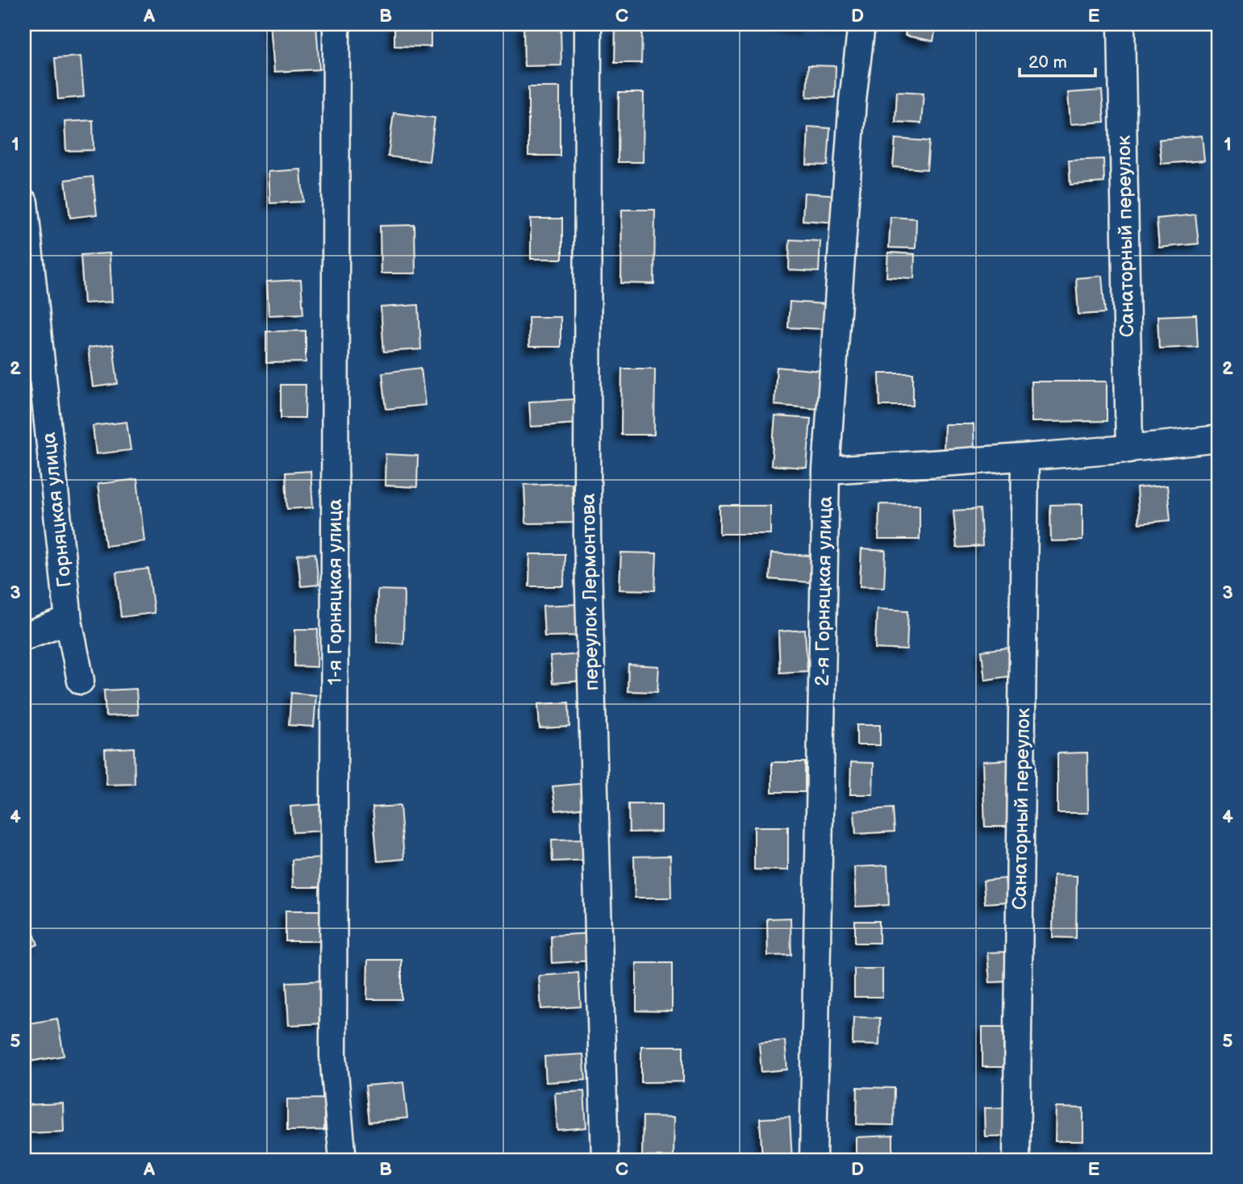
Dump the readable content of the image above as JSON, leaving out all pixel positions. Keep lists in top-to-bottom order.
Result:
{
  "streets": {
    "street": [
      "Санаторный переулок",
      "Горняцкая улица",
      "2-я Горняцкая улица",
      "1-я Горняцкая улица",
      "переулок Лермонтова"
    ]
  },
  "scale_bar": "20 m",
  "grid": {
    "columns": [
      "A",
      "B",
      "C",
      "D",
      "E"
    ],
    "rows": [
      "1",
      "2",
      "3",
      "4",
      "5"
    ]
  }
}
